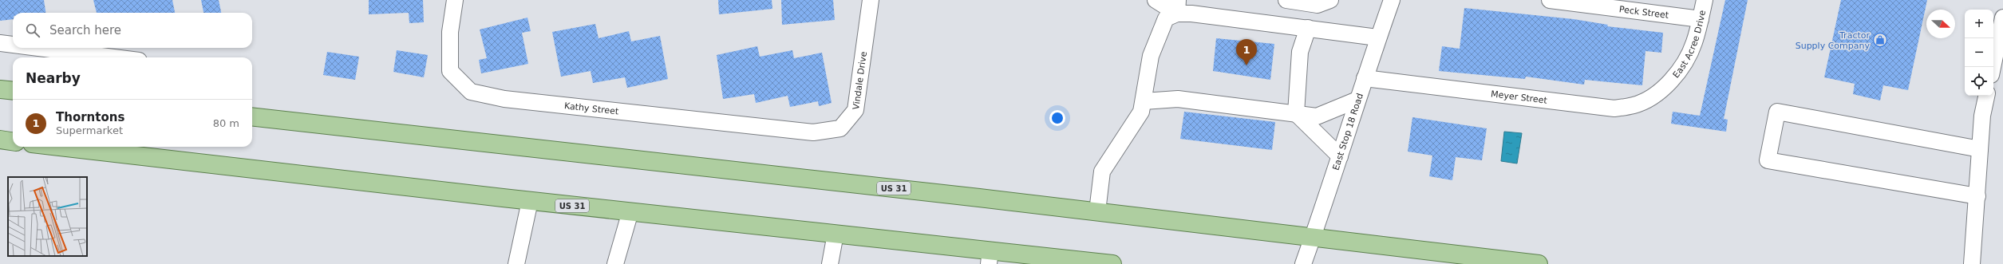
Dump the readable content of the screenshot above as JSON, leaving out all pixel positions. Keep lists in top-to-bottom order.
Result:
{
  "streets": {
    "main road": ["US 31"],
    "street": [
      "Peck Street",
      "East Acree Drive",
      "Vindale Drive",
      "Meyer Street",
      "Kathy Street",
      "East Stop 18 Road"
    ]
  },
  "crossings": [
    ["Peck Street", "East Acree Drive"],
    ["East Acree Drive", "Meyer Street"],
    ["Vindale Drive", "Kathy Street"],
    ["Meyer Street", "East Stop 18 Road"],
    ["East Stop 18 Road", "US 31"]
  ],
  "places": {
    "shop": ["Tractor Supply Company"]
  },
  "north": "right",
  "page": {
    "map_buttons": ["+", "−"],
    "search": "Search here",
    "pins": "1",
    "heading": "Nearby",
    "list": [
      {
        "mark": "1",
        "name": "Thorntons",
        "note": "Supermarket",
        "value": "80 m"
      }
    ]
  }
}
